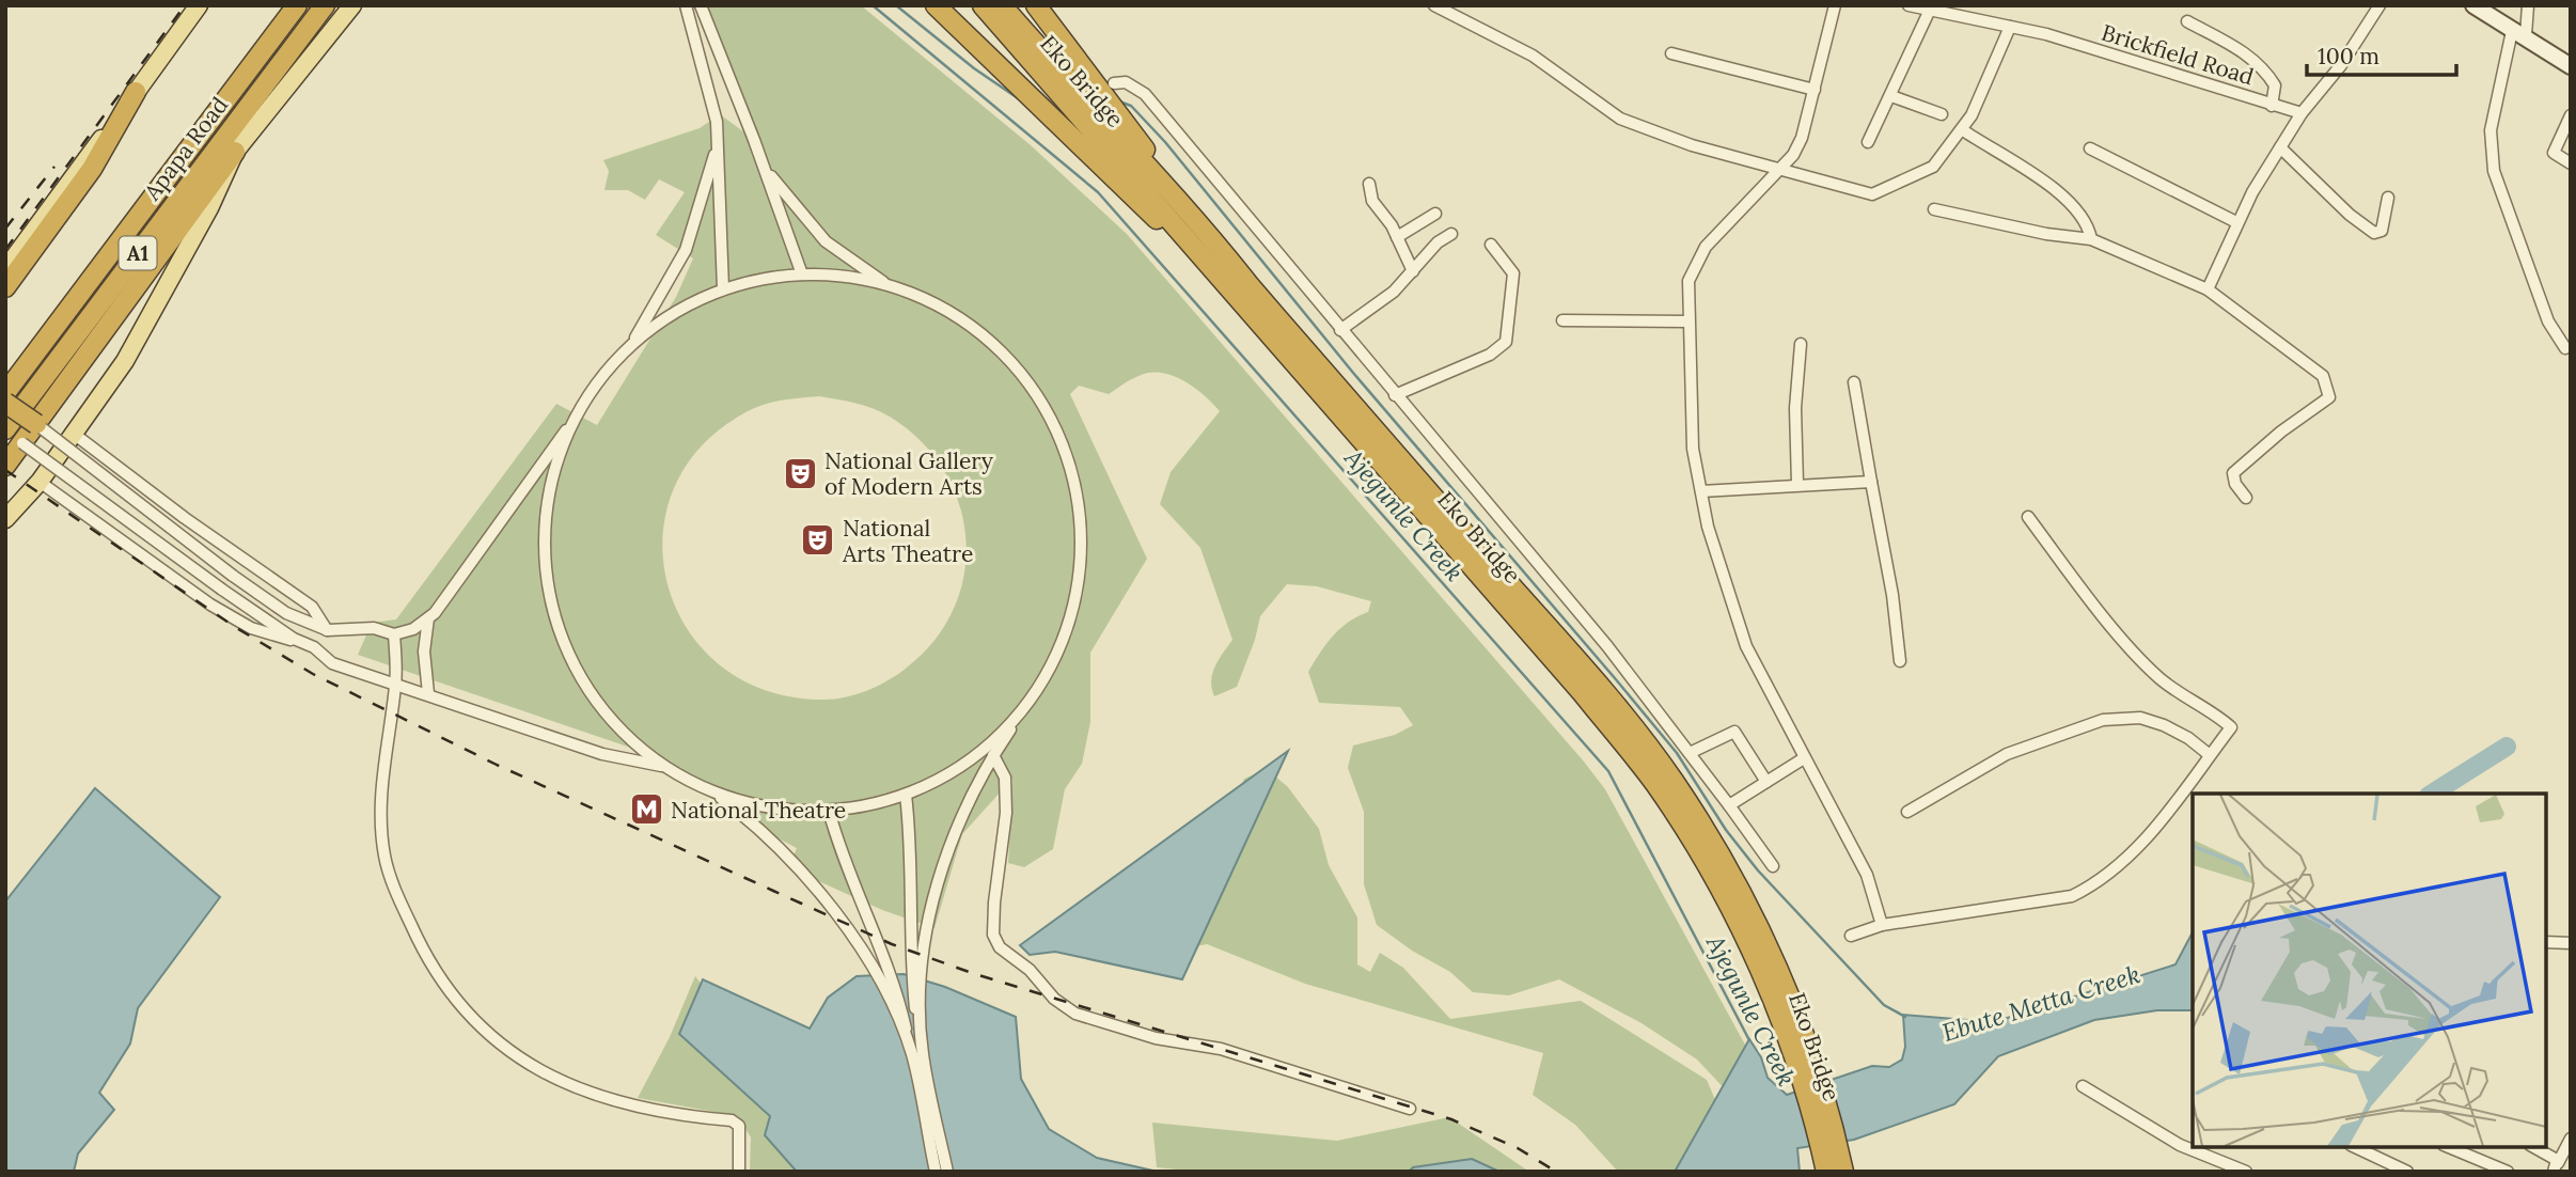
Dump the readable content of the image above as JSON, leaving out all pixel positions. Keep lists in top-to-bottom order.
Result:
{
  "streets": {
    "highway": ["Eko Bridge", "Apapa Road", "A1"],
    "street": ["Brickfield Road"]
  },
  "water": ["Ajegunle Creek", "Ebute Metta Creek"],
  "places": {
    "theatre": ["National Gallery of Modern Arts", "National Arts Theatre"],
    "metro station": ["National Theatre"]
  },
  "scale_bar": "100 m"
}
